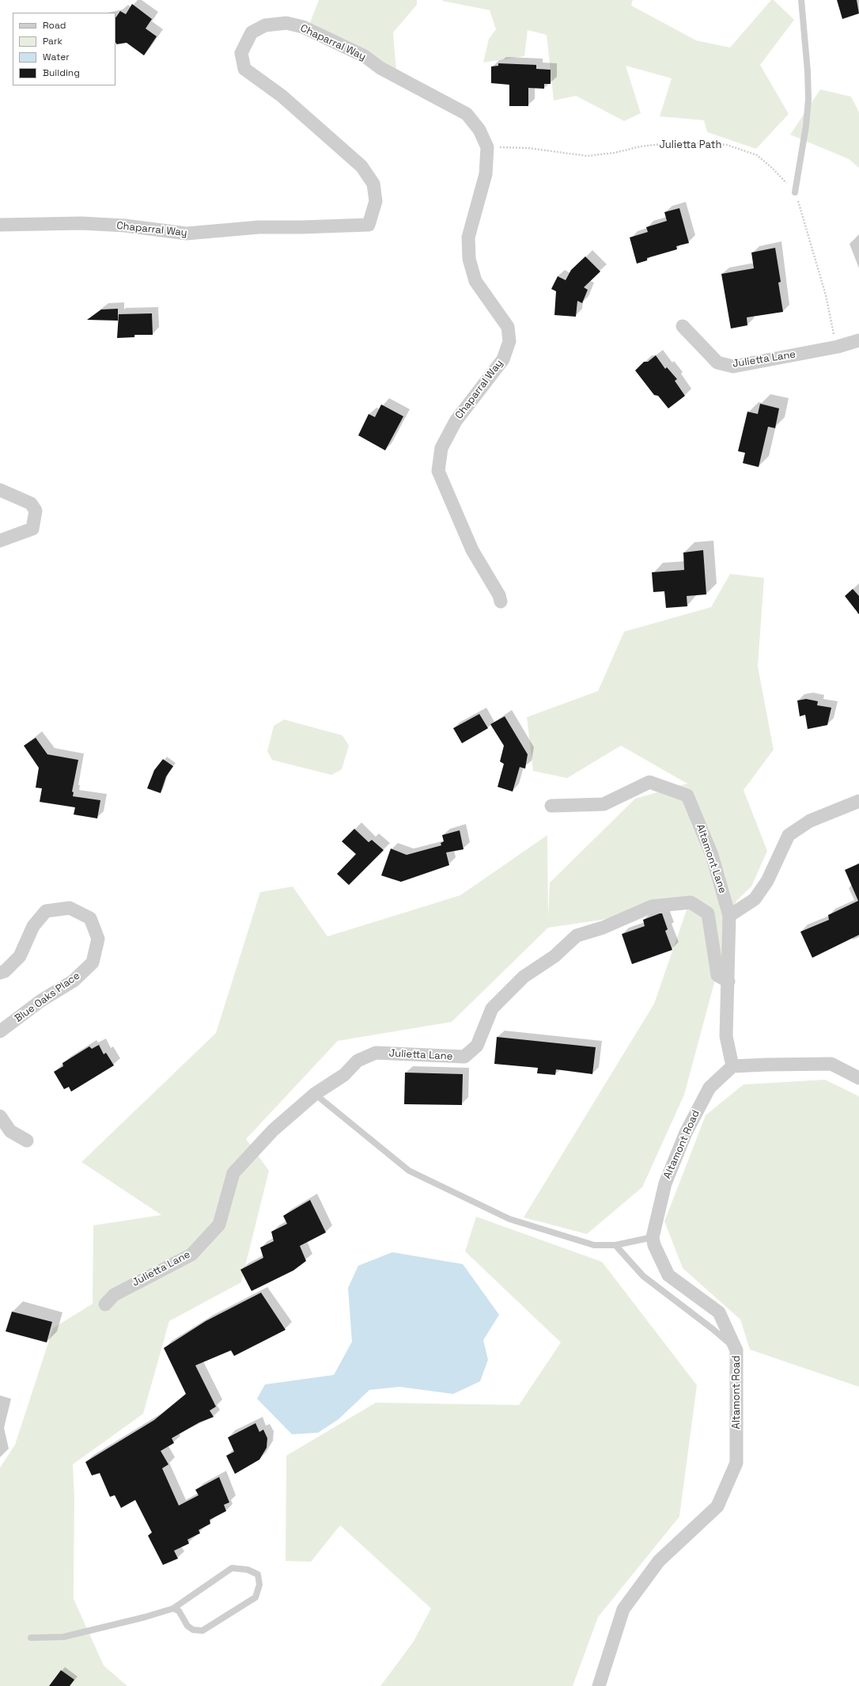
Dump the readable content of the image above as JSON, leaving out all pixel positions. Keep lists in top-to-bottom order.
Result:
{
  "streets": {
    "street": [
      "Chaparral Way",
      "Julietta Lane",
      "Altamont Lane",
      "Blue Oaks Place",
      "Altamont Road"
    ],
    "path": ["Julietta Path"]
  },
  "crossings": [
    ["Chaparral Way", "Julietta Path"],
    ["Julietta Path", "Julietta Lane"],
    ["Julietta Lane", "Altamont Lane"],
    ["Altamont Lane", "Altamont Road"]
  ],
  "legend": [
    "Road",
    "Park",
    "Water",
    "Building"
  ]
}
